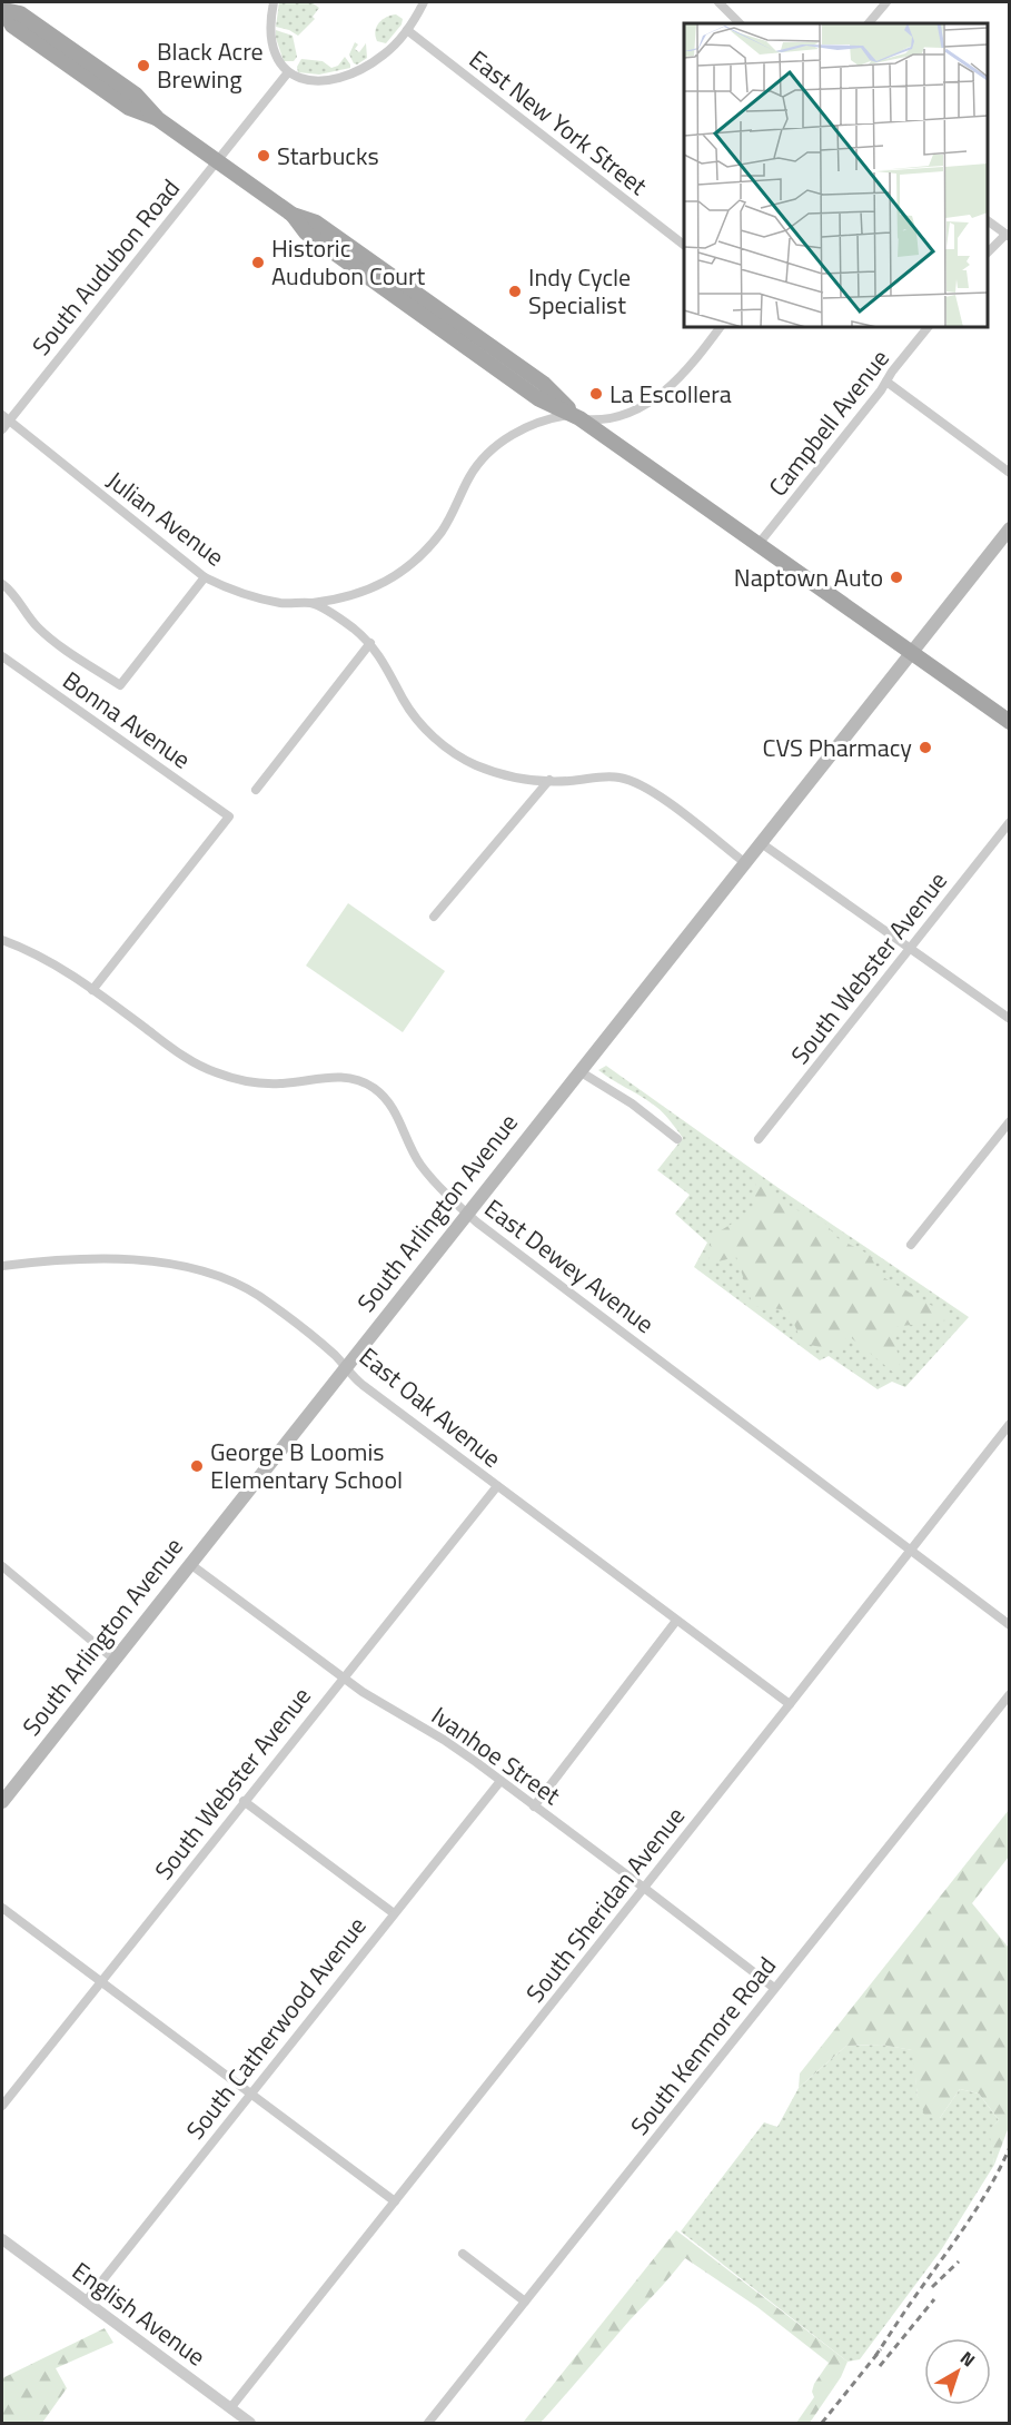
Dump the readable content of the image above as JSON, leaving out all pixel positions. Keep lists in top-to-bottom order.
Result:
{
  "streets": {
    "main road": ["South Arlington Avenue"],
    "street": [
      "East New York Street",
      "South Audubon Road",
      "Campbell Avenue",
      "Julian Avenue",
      "Bonna Avenue",
      "South Webster Avenue",
      "East Dewey Avenue",
      "East Oak Avenue",
      "Ivanhoe Street",
      "South Sheridan Avenue",
      "South Catherwood Avenue",
      "South Kenmore Road",
      "English Avenue"
    ]
  },
  "crossings": [
    ["South Audubon Road", "Julian Avenue"],
    ["Julian Avenue", "South Arlington Avenue"],
    ["Bonna Avenue", "East Dewey Avenue"],
    ["South Webster Avenue", "East Oak Avenue"],
    ["South Webster Avenue", "Ivanhoe Street"],
    ["South Arlington Avenue", "East Dewey Avenue"],
    ["South Arlington Avenue", "East Oak Avenue"],
    ["South Arlington Avenue", "Ivanhoe Street"],
    ["East Dewey Avenue", "South Sheridan Avenue"],
    ["East Oak Avenue", "South Sheridan Avenue"],
    ["Ivanhoe Street", "South Sheridan Avenue"],
    ["Ivanhoe Street", "South Catherwood Avenue"],
    ["Ivanhoe Street", "South Kenmore Road"],
    ["South Sheridan Avenue", "English Avenue"],
    ["South Catherwood Avenue", "English Avenue"]
  ],
  "places": [
    "Black Acre Brewing",
    "Starbucks",
    "Historic Audubon Court",
    "Indy Cycle Specialist",
    "La Escollera",
    "Naptown Auto",
    "CVS Pharmacy",
    "George B Loomis Elementary School"
  ],
  "north": "top right"
}
